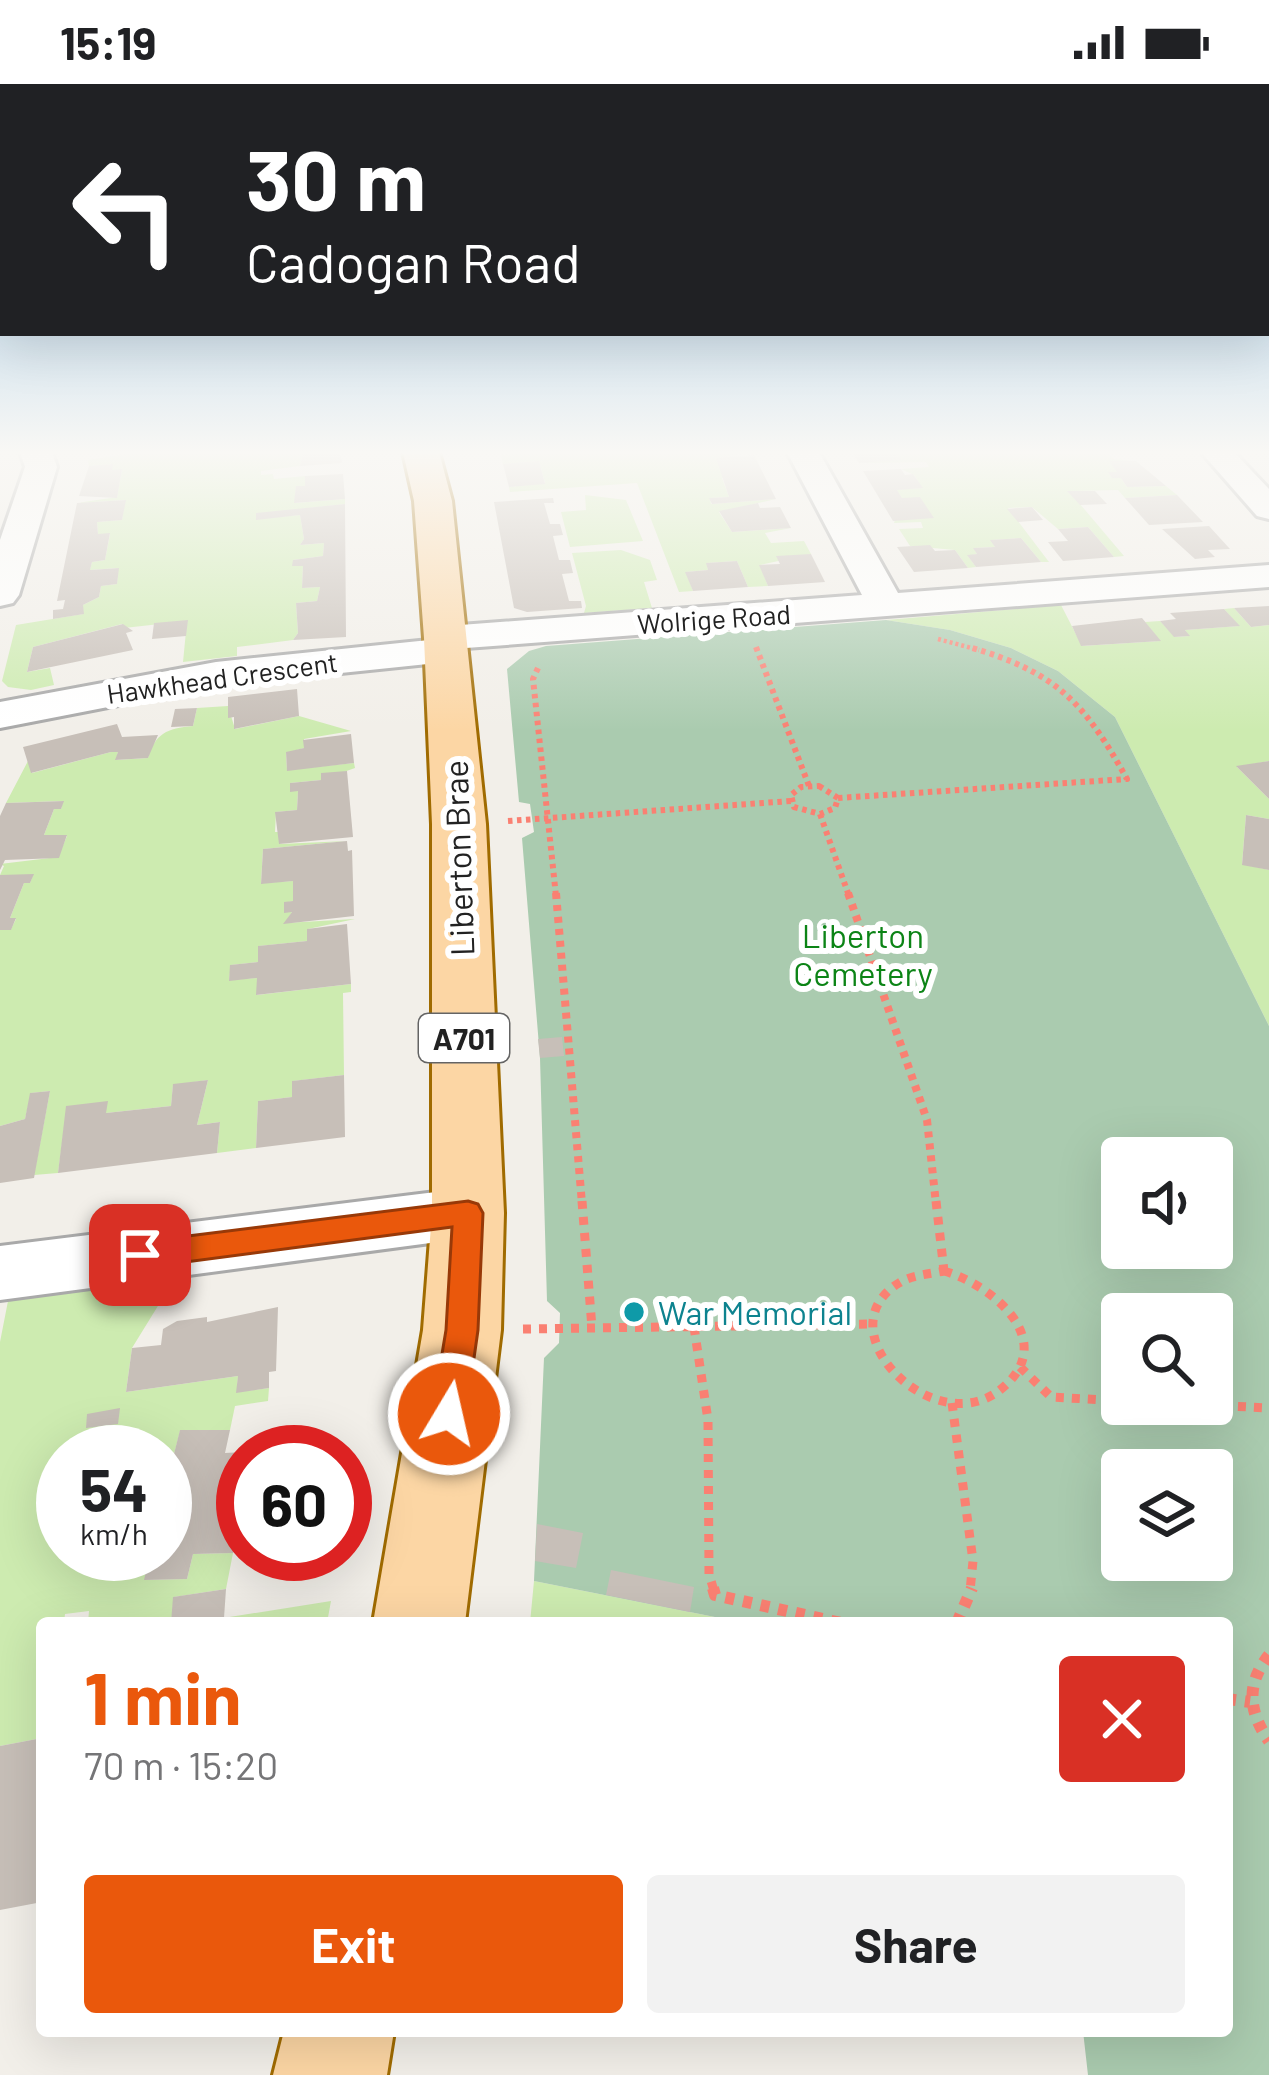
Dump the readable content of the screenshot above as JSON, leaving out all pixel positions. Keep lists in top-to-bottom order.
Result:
{
  "streets": {
    "main road": ["Liberton Brae", "A701"],
    "street": ["Wolrige Road", "Hawkhead Crescent"]
  },
  "crossings": [
    ["Wolrige Road", "Hawkhead Crescent"],
    ["Wolrige Road", "Liberton Brae"],
    ["Hawkhead Crescent", "Liberton Brae"]
  ],
  "parks": ["Liberton Cemetery"],
  "places": ["War Memorial"],
  "page": {
    "status": "15:19",
    "turn": ["30 m", "Cadogan Road"],
    "speed": "54 km/h",
    "limit": "60",
    "heading": ["1 min", "70 m · 15:20"],
    "buttons": ["Exit", "Share"]
  }
}
